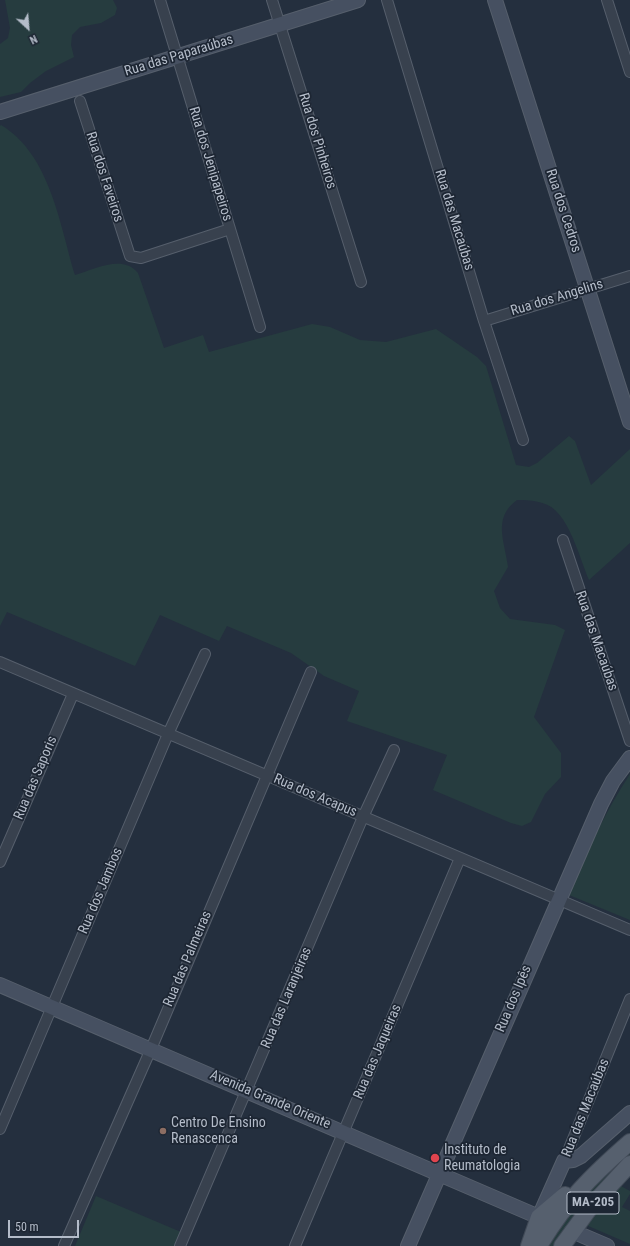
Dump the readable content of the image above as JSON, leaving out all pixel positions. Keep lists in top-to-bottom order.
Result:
{
  "streets": {
    "main road": ["MA-205"],
    "street": [
      "Rua das Paparaúbas",
      "Rua dos Pinheiros",
      "Rua dos Jenipapeiros",
      "Rua dos Faveiros",
      "Rua dos Cedros",
      "Rua das Macaúbas",
      "Rua dos Angelins",
      "Rua das Saporis",
      "Rua dos Acapus",
      "Rua dos Jambos",
      "Rua das Palmeiras",
      "Rua das Laranjeiras",
      "Rua dos Ipês",
      "Rua das Jaqueiras",
      "Avenida Grande Oriente"
    ]
  },
  "crossings": [
    ["Rua das Paparaúbas", "Rua dos Pinheiros"],
    ["Rua das Paparaúbas", "Rua dos Jenipapeiros"],
    ["Rua dos Jenipapeiros", "Rua dos Faveiros"],
    ["Rua dos Cedros", "Rua dos Angelins"],
    ["Rua das Macaúbas", "Rua dos Angelins"],
    ["Rua das Macaúbas", "Avenida Grande Oriente"],
    ["Rua das Saporis", "Rua dos Acapus"],
    ["Rua dos Acapus", "Rua dos Jambos"],
    ["Rua dos Acapus", "Rua das Palmeiras"],
    ["Rua dos Acapus", "Rua das Laranjeiras"],
    ["Rua dos Acapus", "Rua dos Ipês"],
    ["Rua dos Acapus", "Rua das Jaqueiras"],
    ["Rua dos Jambos", "Avenida Grande Oriente"],
    ["Rua das Palmeiras", "Avenida Grande Oriente"],
    ["Rua das Laranjeiras", "Avenida Grande Oriente"],
    ["Rua dos Ipês", "Avenida Grande Oriente"],
    ["Rua das Jaqueiras", "Avenida Grande Oriente"]
  ],
  "places": ["Centro De Ensino Renascenca", "Instituto de Reumatologia"],
  "scale_bar": "50 m",
  "north": "bottom right"
}
